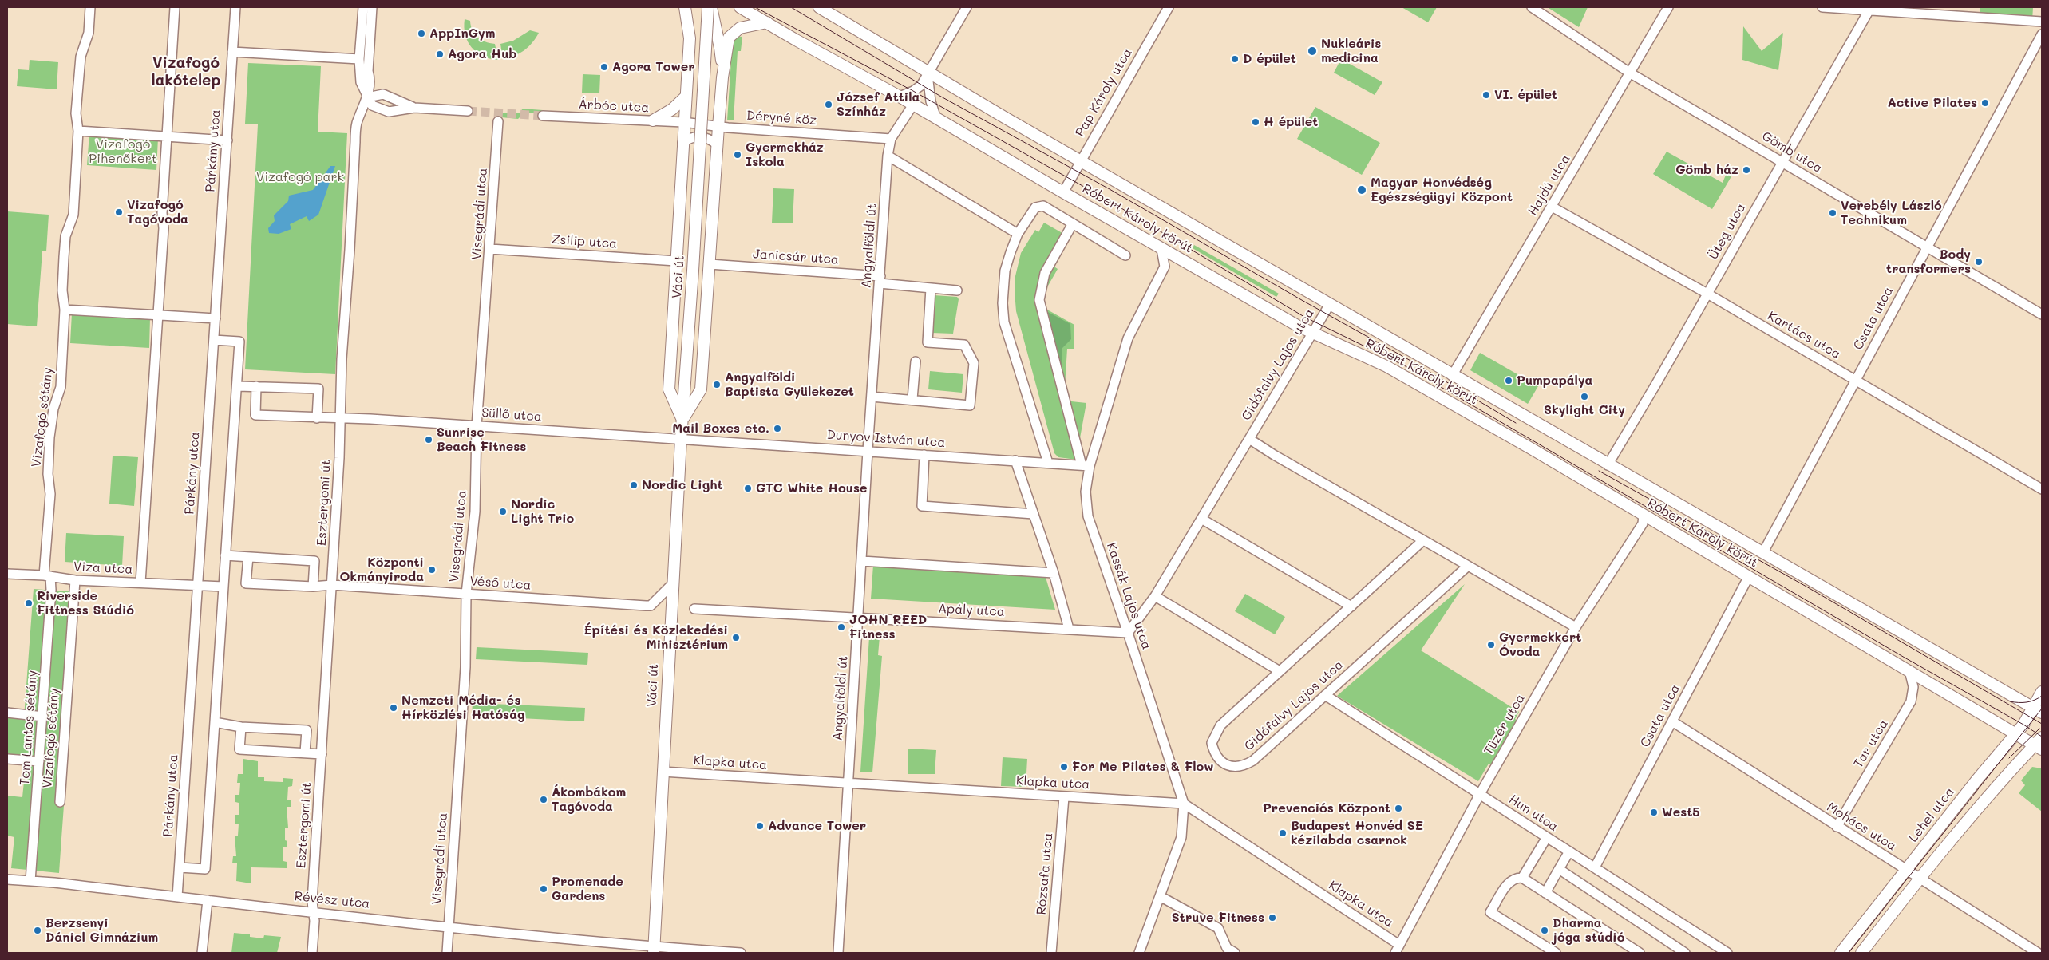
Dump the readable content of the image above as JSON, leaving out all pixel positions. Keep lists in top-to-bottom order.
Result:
{
  "streets": {
    "main road": ["Róbert Károly körút", "Váci út", "Lehel utca"],
    "street": [
      "Pap Károly utca",
      "Árbóc utca",
      "Déryné köz",
      "Párkány utca",
      "Gömb utca",
      "Hajdú utca",
      "Visegrádi utca",
      "Üteg utca",
      "Zsilip utca",
      "Angyalföldi út",
      "Janicsár utca",
      "Csata utca",
      "Kartács utca",
      "Gidófalvy Lajos utca",
      "Süllő utca",
      "Vizafogó sétány",
      "Dunyov István utca",
      "Esztergomi út",
      "Viza utca",
      "Véső utca",
      "Kassák Lajos utca",
      "Apály utca",
      "Tüzér utca",
      "Tom Lantos sétány",
      "Tar utca",
      "Klapka utca",
      "Hun utca",
      "Mohács utca",
      "Rózsafa utca",
      "Révész utca"
    ]
  },
  "crossings": [
    ["Pap Károly utca", "Róbert Károly körút"],
    ["Árbóc utca", "Déryné köz"],
    ["Árbóc utca", "Váci út"],
    ["Déryné köz", "Angyalföldi út"],
    ["Déryné köz", "Váci út"],
    ["Párkány utca", "Viza utca"],
    ["Párkány utca", "Révész utca"],
    ["Gömb utca", "Hajdú utca"],
    ["Gömb utca", "Üteg utca"],
    ["Gömb utca", "Csata utca"],
    ["Hajdú utca", "Róbert Károly körút"],
    ["Hajdú utca", "Kartács utca"],
    ["Visegrádi utca", "Zsilip utca"],
    ["Visegrádi utca", "Süllő utca"],
    ["Visegrádi utca", "Véső utca"],
    ["Visegrádi utca", "Révész utca"],
    ["Róbert Károly körút", "Üteg utca"],
    ["Róbert Károly körút", "Angyalföldi út"],
    ["Róbert Károly körút", "Csata utca"],
    ["Róbert Károly körút", "Gidófalvy Lajos utca"],
    ["Róbert Károly körút", "Kassák Lajos utca"],
    ["Róbert Károly körút", "Tüzér utca"],
    ["Róbert Károly körút", "Tar utca"],
    ["Róbert Károly körút", "Lehel utca"],
    ["Üteg utca", "Kartács utca"],
    ["Zsilip utca", "Váci út"],
    ["Angyalföldi út", "Janicsár utca"],
    ["Angyalföldi út", "Dunyov István utca"],
    ["Angyalföldi út", "Apály utca"],
    ["Angyalföldi út", "Klapka utca"],
    ["Janicsár utca", "Váci út"],
    ["Váci út", "Süllő utca"],
    ["Váci út", "Dunyov István utca"],
    ["Váci út", "Véső utca"],
    ["Váci út", "Klapka utca"],
    ["Váci út", "Révész utca"],
    ["Csata utca", "Kartács utca"],
    ["Csata utca", "Hun utca"],
    ["Csata utca", "Mohács utca"],
    ["Gidófalvy Lajos utca", "Kassák Lajos utca"],
    ["Gidófalvy Lajos utca", "Apály utca"],
    ["Gidófalvy Lajos utca", "Tüzér utca"],
    ["Gidófalvy Lajos utca", "Hun utca"],
    ["Süllő utca", "Dunyov István utca"],
    ["Süllő utca", "Esztergomi út"],
    ["Vizafogó sétány", "Viza utca"],
    ["Vizafogó sétány", "Tom Lantos sétány"],
    ["Dunyov István utca", "Kassák Lajos utca"],
    ["Esztergomi út", "Véső utca"],
    ["Esztergomi út", "Révész utca"],
    ["Viza utca", "Tom Lantos sétány"],
    ["Kassák Lajos utca", "Apály utca"],
    ["Kassák Lajos utca", "Klapka utca"],
    ["Tüzér utca", "Klapka utca"],
    ["Tüzér utca", "Hun utca"],
    ["Tom Lantos sétány", "Révész utca"],
    ["Tar utca", "Mohács utca"],
    ["Klapka utca", "Rózsafa utca"],
    ["Lehel utca", "Mohács utca"]
  ],
  "districts": ["Vizafogó lakótelep"],
  "parks": ["Vizafogó Pihenőkert", "Vizafogó park"],
  "places": [
    "AppInGym",
    "Nukleáris medicina",
    "Agora Hub",
    "D épület",
    "Agora Tower",
    "VI. épület",
    "Active Pilates",
    "József Attila Színház",
    "H épület",
    "Gyermekház Iskola",
    "Gömb ház",
    "Magyar Honvédség Egészségügyi Központ",
    "Vizafogó Tagóvoda",
    "Verebély László Technikum",
    "Body transformers",
    "Pumpapálya",
    "Angyalföldi Baptista Gyülekezet",
    "Skylight City",
    "Mail Boxes etc.",
    "Sunrise Beach Fitness",
    "Nordic Light",
    "GTC White House",
    "Nordic Light Trio",
    "Központi Okmányiroda",
    "Riverside Fittness Stúdió",
    "JOHN REED Fitness",
    "Építési és Közlekedési Minisztérium",
    "Gyermekkert Óvoda",
    "Nemzeti Média- és Hírközlési Hatóság",
    "For Me Pilates & Flow",
    "Ákombákom Tagóvoda",
    "Prevenciós Központ",
    "West5",
    "Advance Tower",
    "Budapest Honvéd SE kézilabda csarnok",
    "Promenade Gardens",
    "Struve Fitness",
    "Berzsenyi Dániel Gimnázium",
    "Dharma jóga stúdió"
  ]
}
